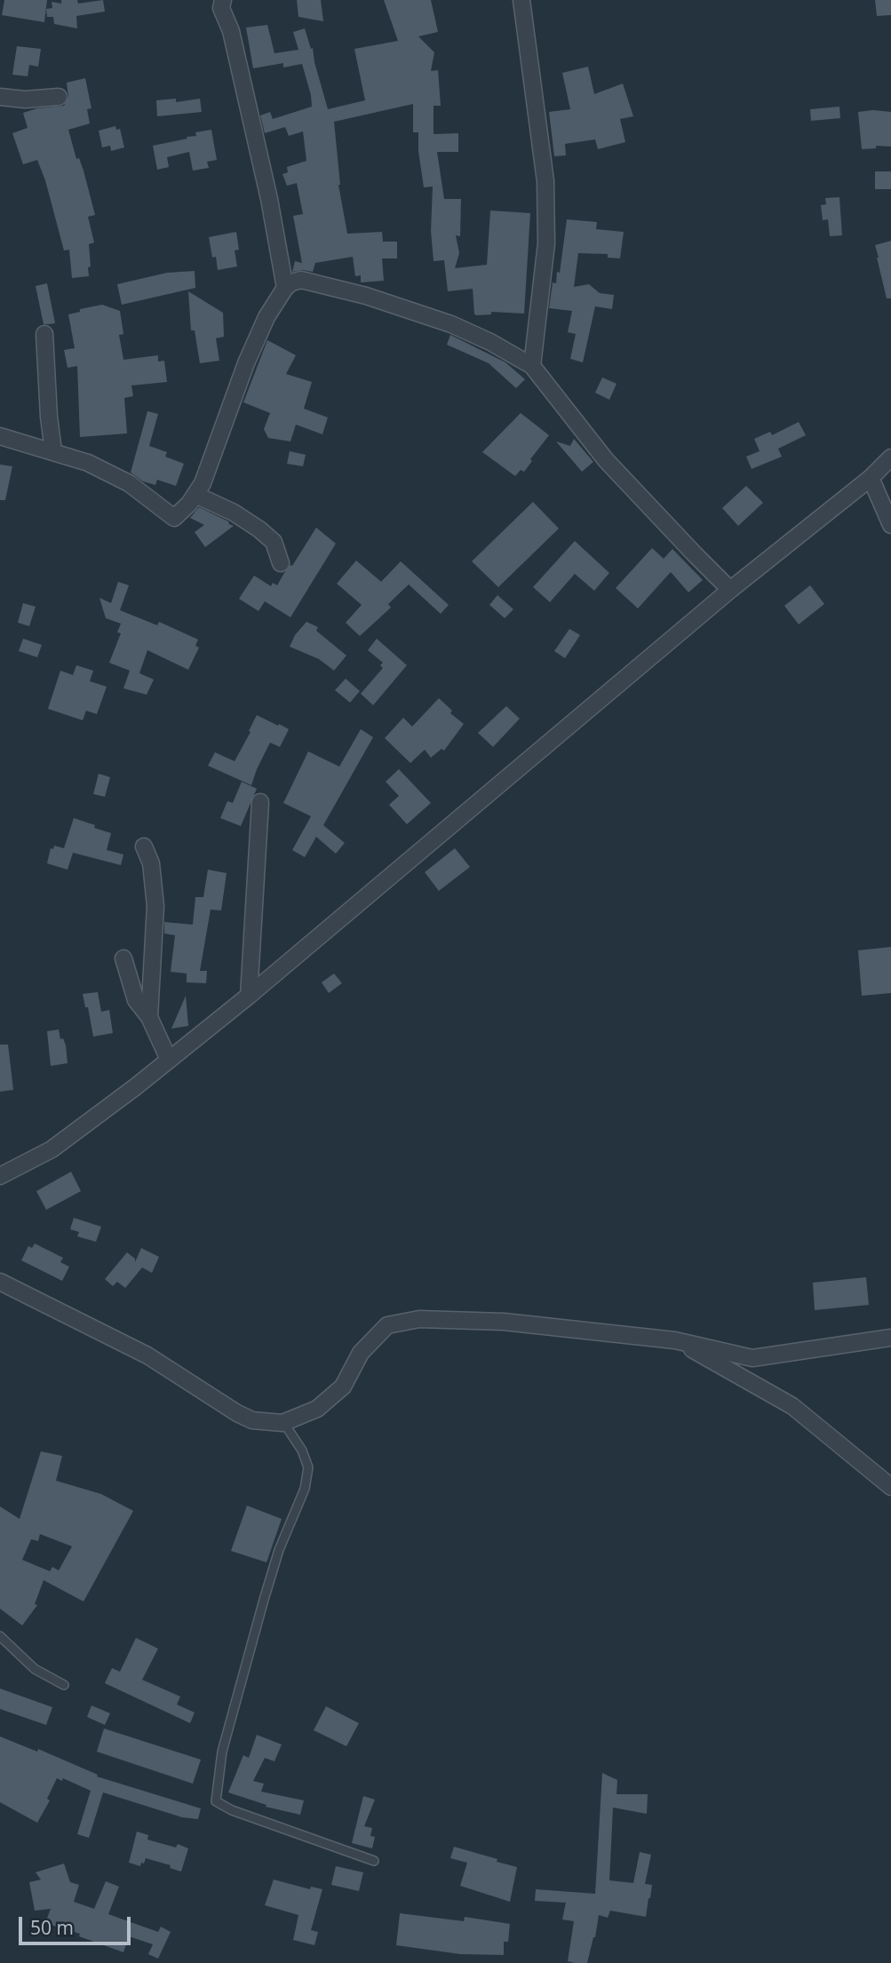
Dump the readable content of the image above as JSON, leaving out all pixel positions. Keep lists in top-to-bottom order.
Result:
{
  "scale_bar": "50 m"
}
